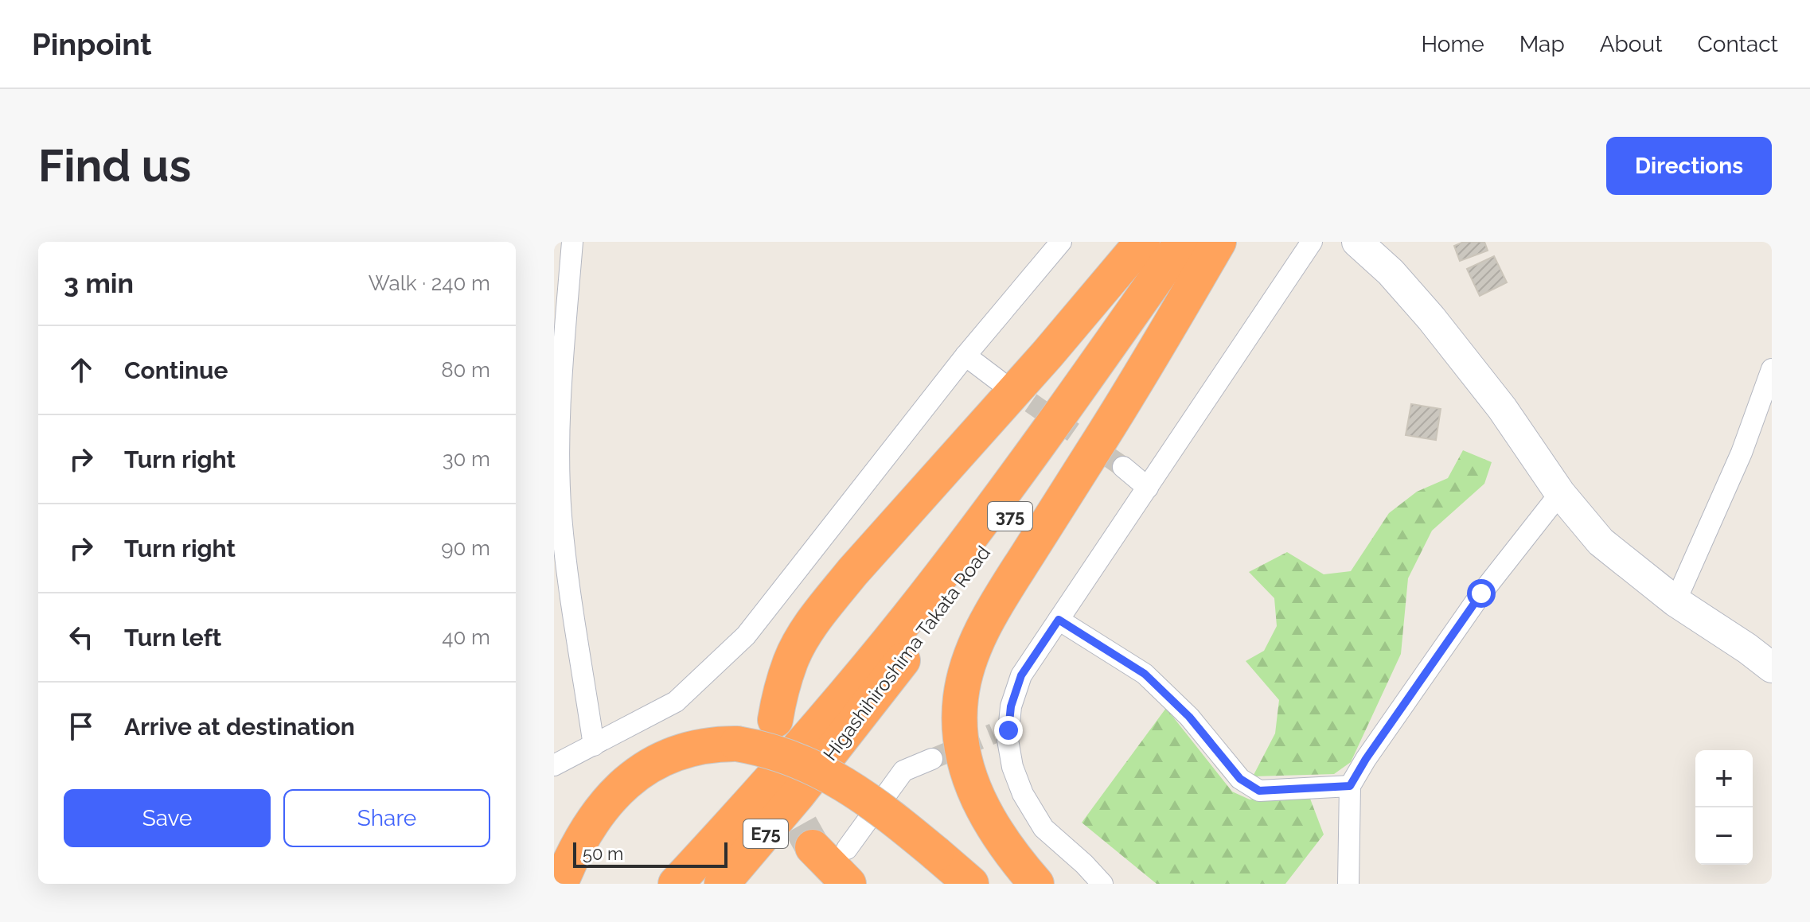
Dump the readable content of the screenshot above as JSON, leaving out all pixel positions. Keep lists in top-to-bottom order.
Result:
{
  "streets": {
    "highway": ["375", "Higashihiroshima Takata Road", "E75"]
  },
  "crossings": [
    ["Higashihiroshima Takata Road", "E75"]
  ],
  "scale_bar": "50 m",
  "page": {
    "header": "Pinpoint",
    "nav": [
      "Home",
      "Map",
      "About",
      "Contact"
    ],
    "buttons": [
      "Directions",
      ["Save", "Share"]
    ],
    "title": "Find us",
    "heading": ["3 min", "Walk · 240 m"],
    "list": [
      ["Continue", "80 m"],
      ["Turn right", "30 m"],
      ["Turn right", "90 m"],
      ["Turn left", "40 m"],
      "Arrive at destination"
    ],
    "map_buttons": ["+", "−"],
    "scale": "50 m"
  }
}
